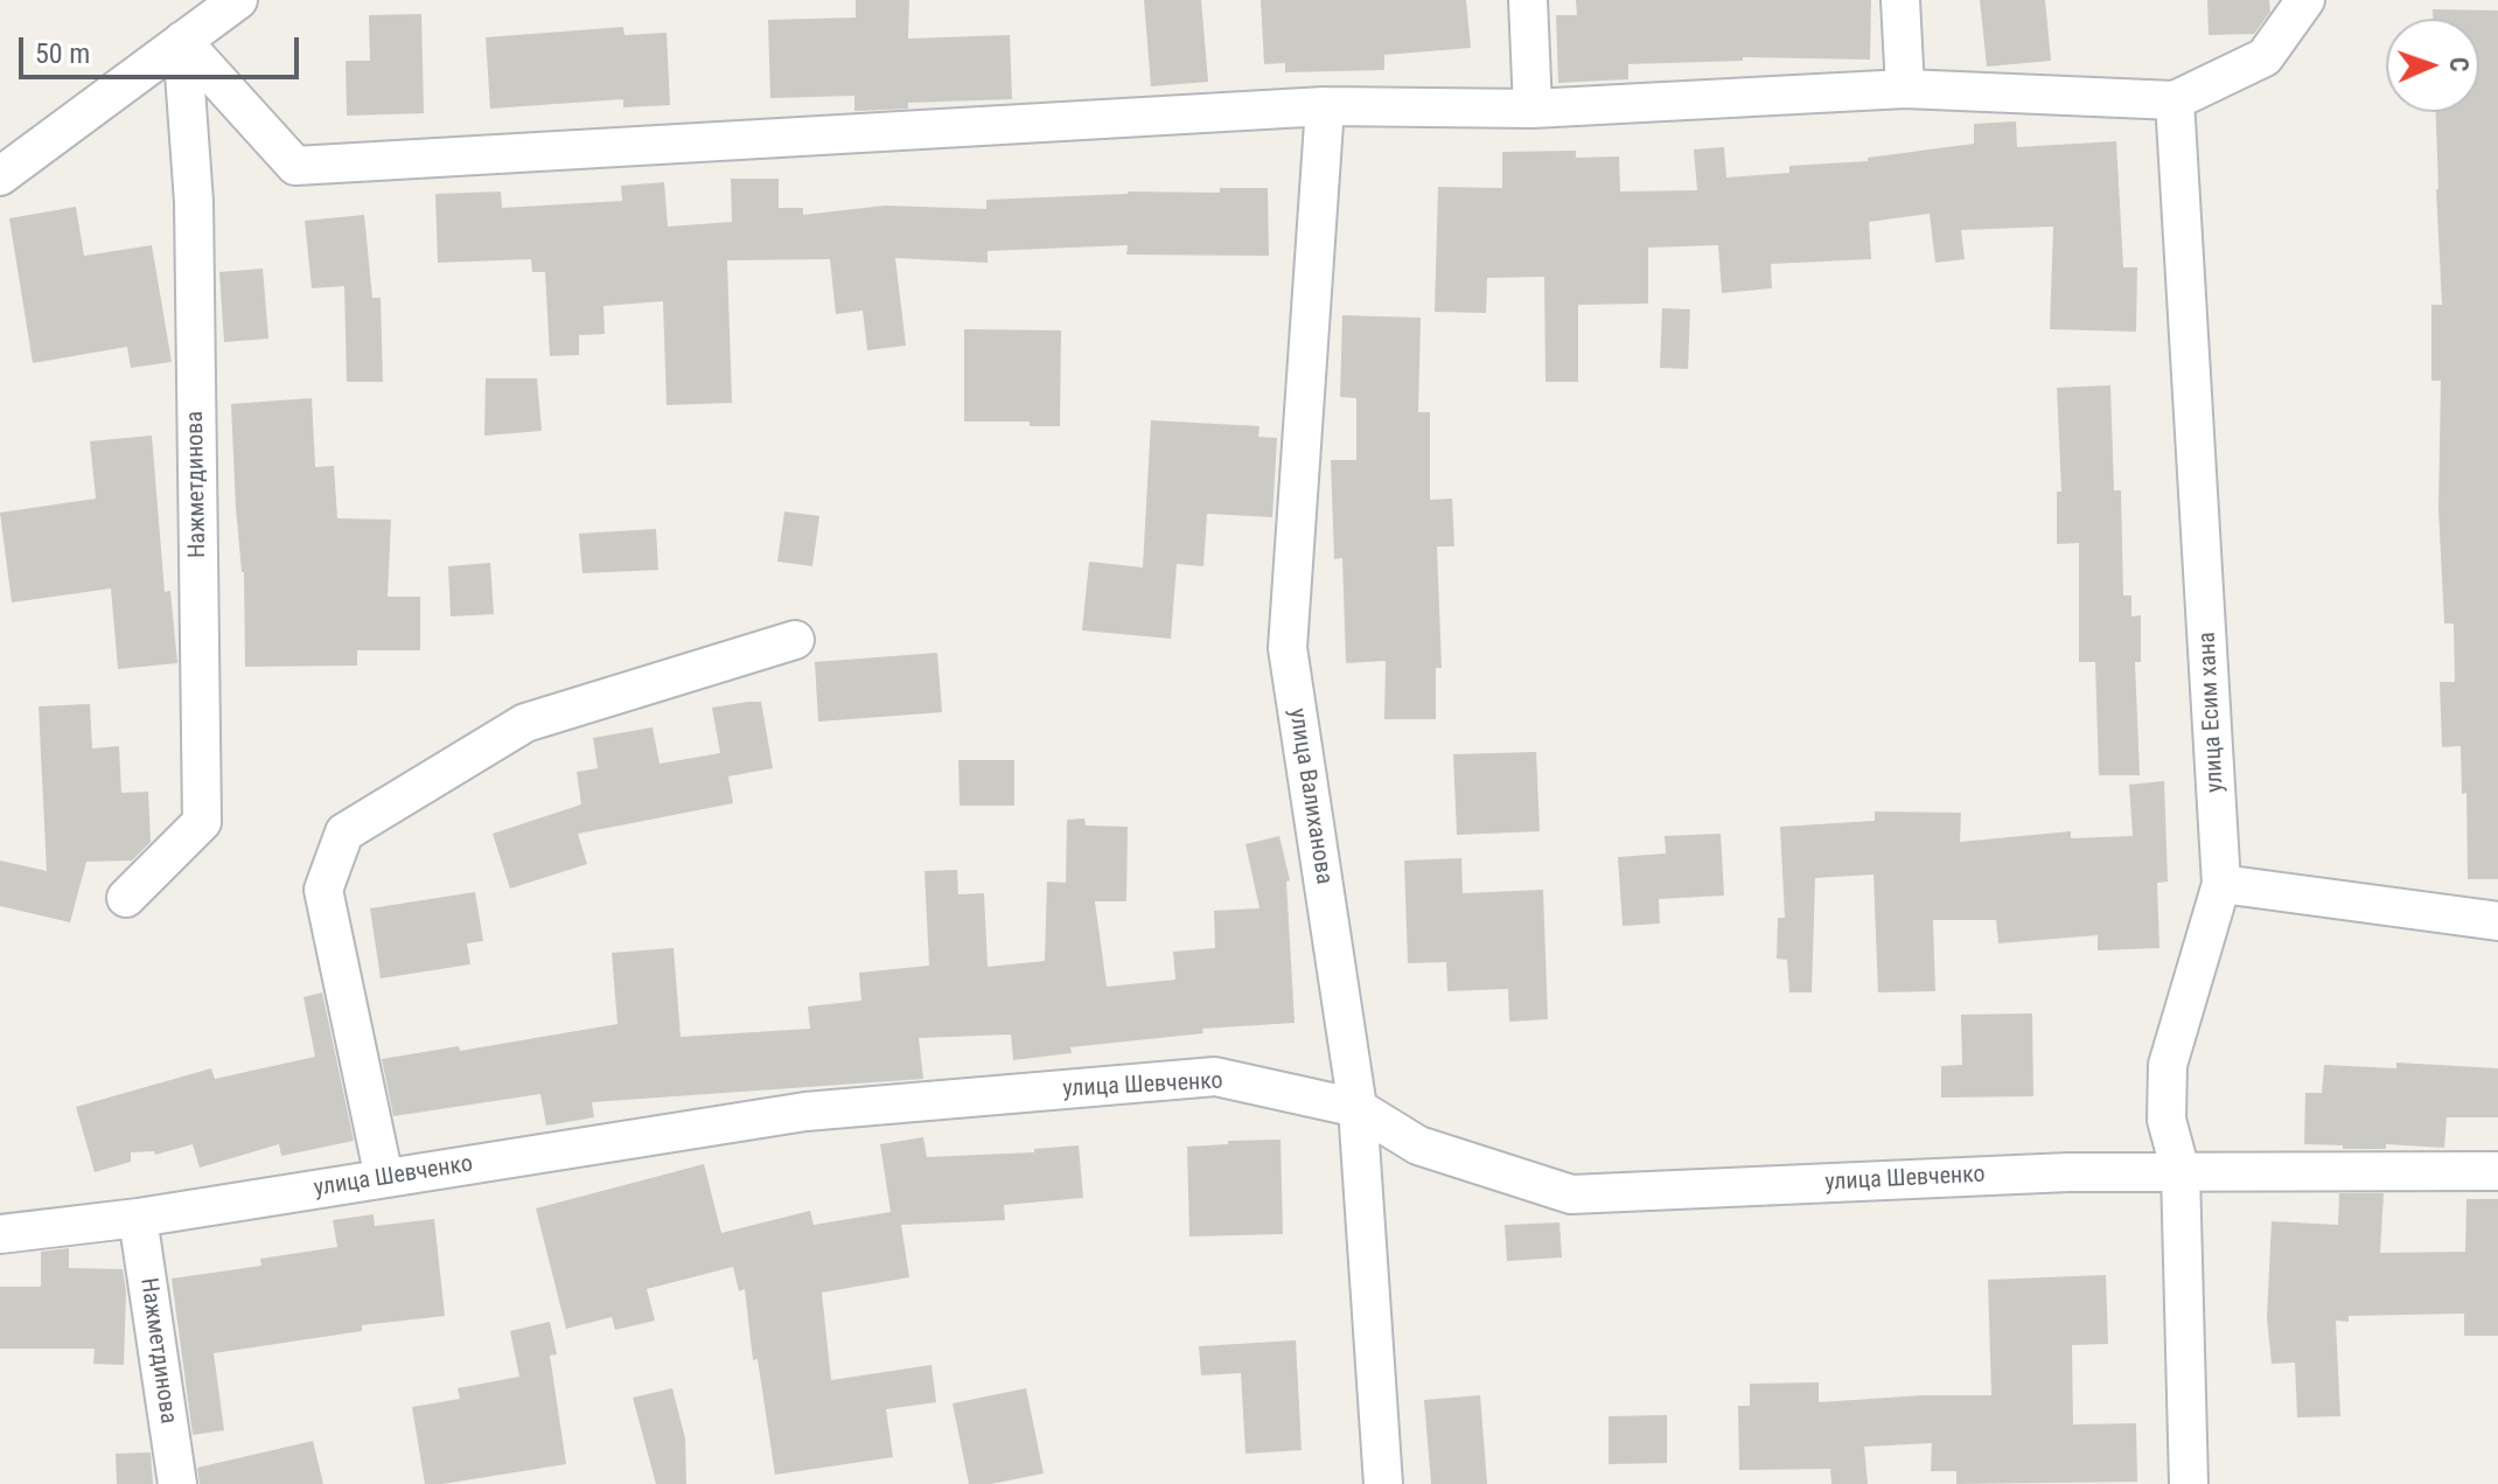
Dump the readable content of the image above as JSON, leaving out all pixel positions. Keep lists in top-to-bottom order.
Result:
{
  "streets": {
    "street": [
      "Нажметдинова",
      "улица Есим хана",
      "улица Валиханова",
      "улица Шевченко"
    ]
  },
  "crossings": [
    ["Нажметдинова", "улица Шевченко"],
    ["улица Есим хана", "улица Шевченко"],
    ["улица Валиханова", "улица Шевченко"]
  ],
  "scale_bar": "50 m",
  "north": "right"
}
